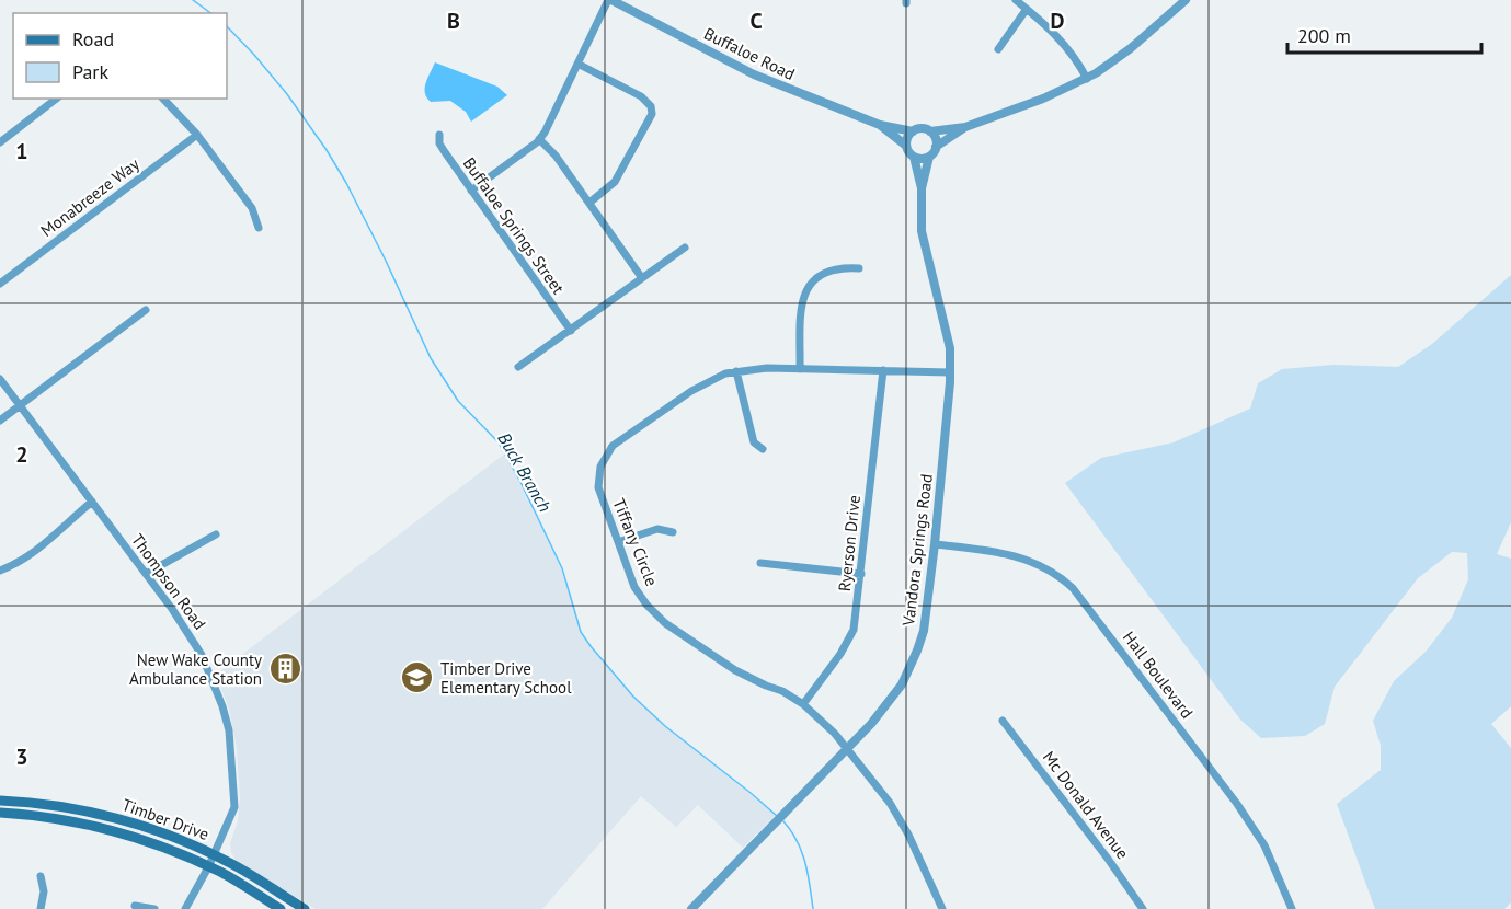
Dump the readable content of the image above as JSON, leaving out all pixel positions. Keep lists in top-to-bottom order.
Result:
{
  "streets": {
    "main road": ["Timber Drive"],
    "street": [
      "Buffaloe Road",
      "Monabreeze Way",
      "Buffaloe Springs Street",
      "Tiffany Circle",
      "Ryerson Drive",
      "Vandora Springs Road",
      "Thompson Road",
      "Hall Boulevard",
      "Mc Donald Avenue"
    ]
  },
  "crossings": [
    ["Buffaloe Road", "Vandora Springs Road"],
    ["Tiffany Circle", "Ryerson Drive"],
    ["Tiffany Circle", "Vandora Springs Road"],
    ["Vandora Springs Road", "Hall Boulevard"],
    ["Thompson Road", "Timber Drive"]
  ],
  "water": ["Buck Branch"],
  "places": {
    "building": ["New Wake County Ambulance Station"],
    "school or university": ["Timber Drive Elementary School"]
  },
  "legend": ["Road", "Park"],
  "scale_bar": "200 m",
  "grid": {
    "columns": ["B", "C", "D"],
    "rows": ["1", "2", "3"]
  }
}
